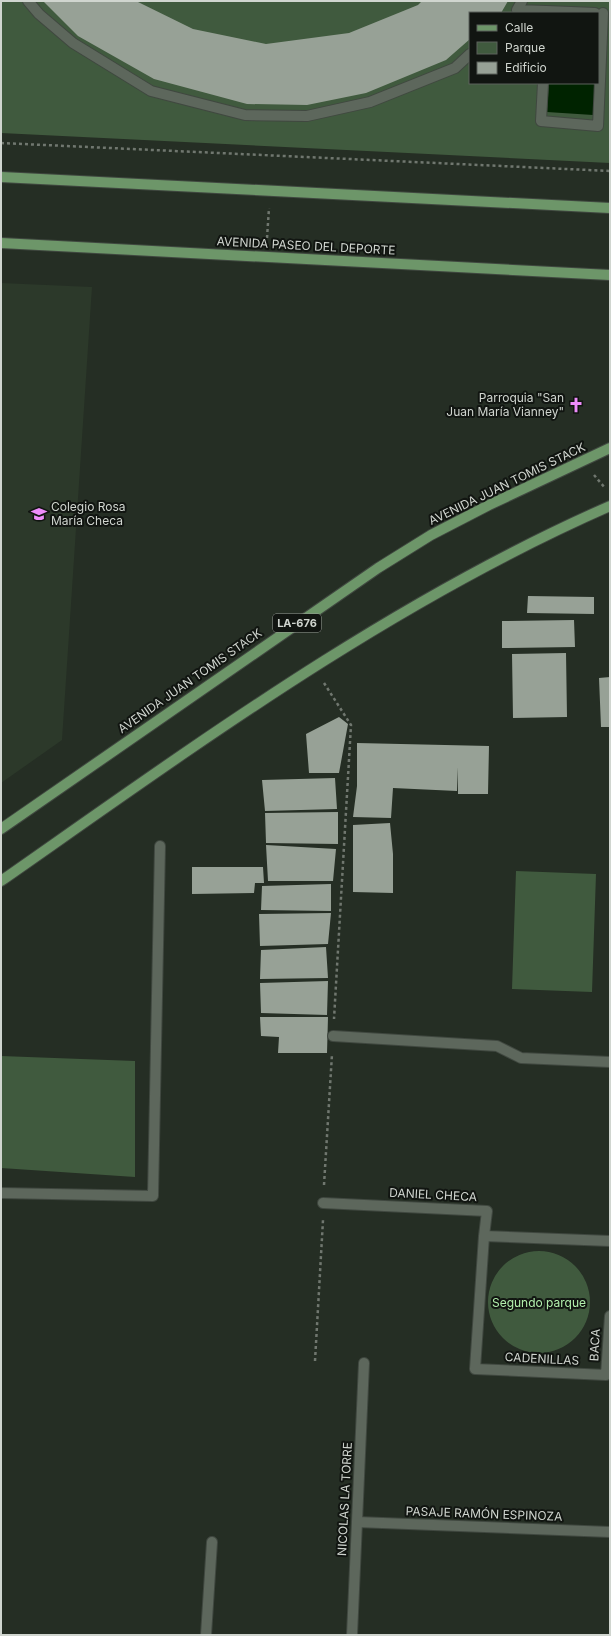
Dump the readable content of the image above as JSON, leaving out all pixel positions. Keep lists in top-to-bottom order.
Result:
{
  "streets": {
    "main road": ["AVENIDA PASEO DEL DEPORTE", "AVENIDA JUAN TOMIS STACK", "LA-676"],
    "street": [
      "DANIEL CHECA",
      "BACA",
      "CADENILLAS",
      "NICOLAS LA TORRE",
      "PASAJE RAMÓN ESPINOZA"
    ]
  },
  "crossings": [
    ["DANIEL CHECA", "CADENILLAS"],
    ["BACA", "CADENILLAS"],
    ["NICOLAS LA TORRE", "PASAJE RAMÓN ESPINOZA"]
  ],
  "parks": ["Segundo parque"],
  "places": {
    "church": ["Parroquia \"San Juan María Vianney\""],
    "school or university": ["Colegio Rosa María Checa"]
  },
  "legend": ["Calle", "Parque", "Edificio"]
}
